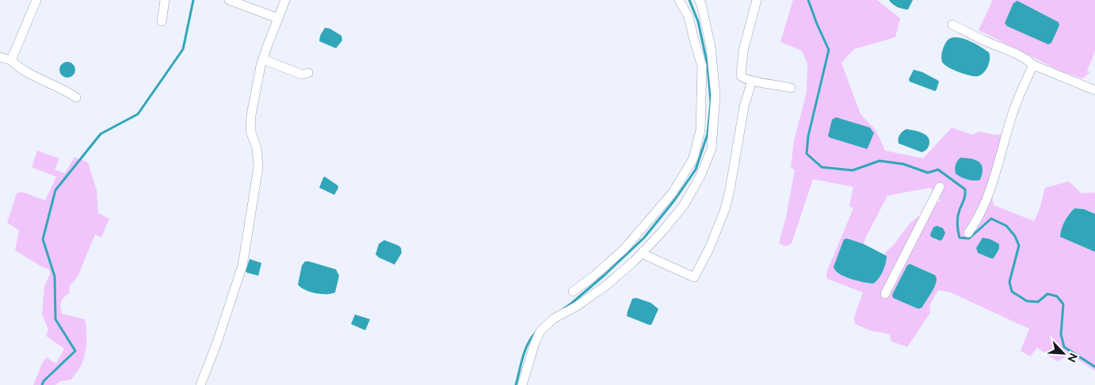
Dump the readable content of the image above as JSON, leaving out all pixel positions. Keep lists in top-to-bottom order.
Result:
{
  "north": "bottom right"
}
